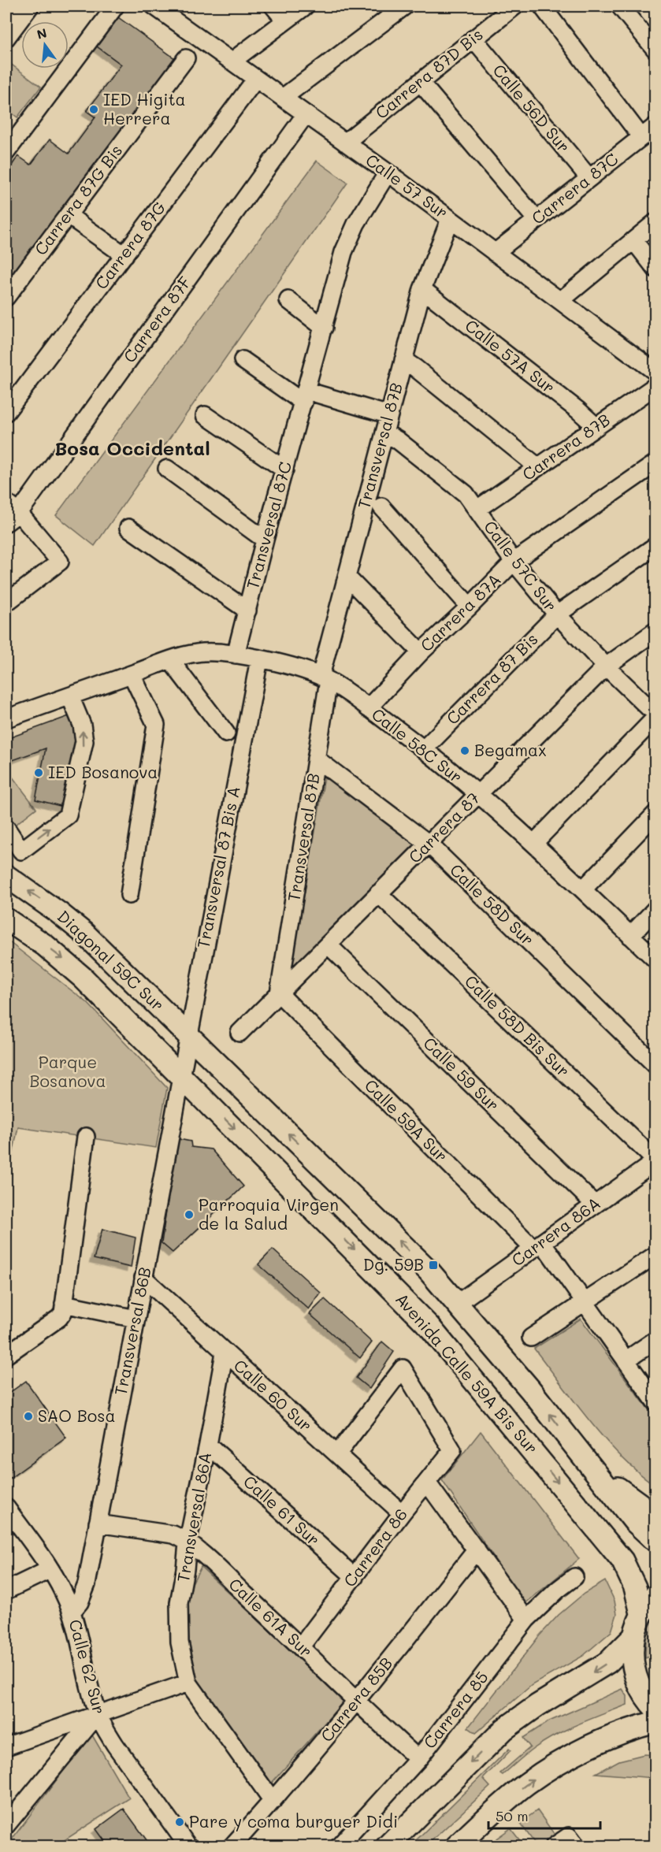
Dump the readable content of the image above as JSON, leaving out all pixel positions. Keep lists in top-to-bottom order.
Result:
{
  "streets": {
    "main road": ["Diagonal 59C Sur", "Avenida Calle 59A Bis Sur"],
    "street": [
      "Carrera 87D Bis",
      "Calle 56D Sur",
      "Calle 57 Sur",
      "Carrera 87C",
      "Carrera 87G Bis",
      "Carrera 87G",
      "Carrera 87F",
      "Calle 57A Sur",
      "Transversal 87B",
      "Carrera 87B",
      "Transversal 87C",
      "Calle 57C Sur",
      "Carrera 87A",
      "Carrera 87 Bis",
      "Calle 58C Sur",
      "Carrera 87",
      "Transversal 87 Bis A",
      "Calle 58D Sur",
      "Calle 58D Bis Sur",
      "Calle 59 Sur",
      "Calle 59A Sur",
      "Carrera 86A",
      "Transversal 86B",
      "Calle 60 Sur",
      "Calle 61 Sur",
      "Transversal 86A",
      "Carrera 86",
      "Calle 61A Sur",
      "Calle 62 Sur",
      "Carrera 85B",
      "Carrera 85"
    ]
  },
  "crossings": [
    ["Carrera 87D Bis", "Calle 56D Sur"],
    ["Carrera 87D Bis", "Calle 57 Sur"],
    ["Calle 56D Sur", "Carrera 87C"],
    ["Calle 57 Sur", "Carrera 87C"],
    ["Calle 57 Sur", "Carrera 87G"],
    ["Calle 57 Sur", "Carrera 87F"],
    ["Calle 57 Sur", "Transversal 87B"],
    ["Calle 57 Sur", "Transversal 87C"],
    ["Calle 57A Sur", "Transversal 87B"],
    ["Calle 57A Sur", "Carrera 87B"],
    ["Transversal 87B", "Calle 57C Sur"],
    ["Transversal 87B", "Calle 58C Sur"],
    ["Transversal 87B", "Carrera 87"],
    ["Transversal 87B", "Calle 58D Sur"],
    ["Transversal 87B", "Calle 59A Sur"],
    ["Carrera 87B", "Calle 57C Sur"],
    ["Transversal 87C", "Calle 58C Sur"],
    ["Calle 57C Sur", "Carrera 87A"],
    ["Calle 57C Sur", "Carrera 87 Bis"],
    ["Calle 57C Sur", "Carrera 87"],
    ["Carrera 87A", "Calle 58C Sur"],
    ["Carrera 87 Bis", "Calle 58C Sur"],
    ["Calle 58C Sur", "Carrera 87"],
    ["Calle 58C Sur", "Transversal 87 Bis A"],
    ["Carrera 87", "Calle 58D Sur"],
    ["Carrera 87", "Calle 58D Bis Sur"],
    ["Carrera 87", "Calle 59 Sur"],
    ["Carrera 87", "Calle 59A Sur"],
    ["Transversal 87 Bis A", "Diagonal 59C Sur"],
    ["Transversal 87 Bis A", "Transversal 86B"],
    ["Transversal 87 Bis A", "Avenida Calle 59A Bis Sur"],
    ["Diagonal 59C Sur", "Transversal 86B"],
    ["Diagonal 59C Sur", "Avenida Calle 59A Bis Sur"],
    ["Calle 58D Bis Sur", "Carrera 86A"],
    ["Calle 59 Sur", "Carrera 86A"],
    ["Calle 59A Sur", "Carrera 86A"],
    ["Transversal 86B", "Avenida Calle 59A Bis Sur"],
    ["Transversal 86B", "Calle 60 Sur"],
    ["Transversal 86B", "Calle 61A Sur"],
    ["Transversal 86B", "Calle 62 Sur"],
    ["Calle 60 Sur", "Transversal 86A"],
    ["Calle 60 Sur", "Carrera 86"],
    ["Calle 61 Sur", "Transversal 86A"],
    ["Calle 61 Sur", "Carrera 86"],
    ["Transversal 86A", "Calle 61A Sur"],
    ["Carrera 86", "Calle 61A Sur"],
    ["Calle 61A Sur", "Carrera 85B"],
    ["Calle 61A Sur", "Carrera 85"]
  ],
  "districts": ["Bosa Occidental"],
  "parks": ["Parque Bosanova"],
  "places": {
    "other": [
      "IED Higita Herrera",
      "Begamax",
      "IED Bosanova",
      "Parroquia Virgen de la Salud",
      "SAO Bosa",
      "Pare y coma burguer Didi"
    ],
    "transit": ["Dg. 59B"]
  },
  "scale_bar": "50 m",
  "north": "top"
}
